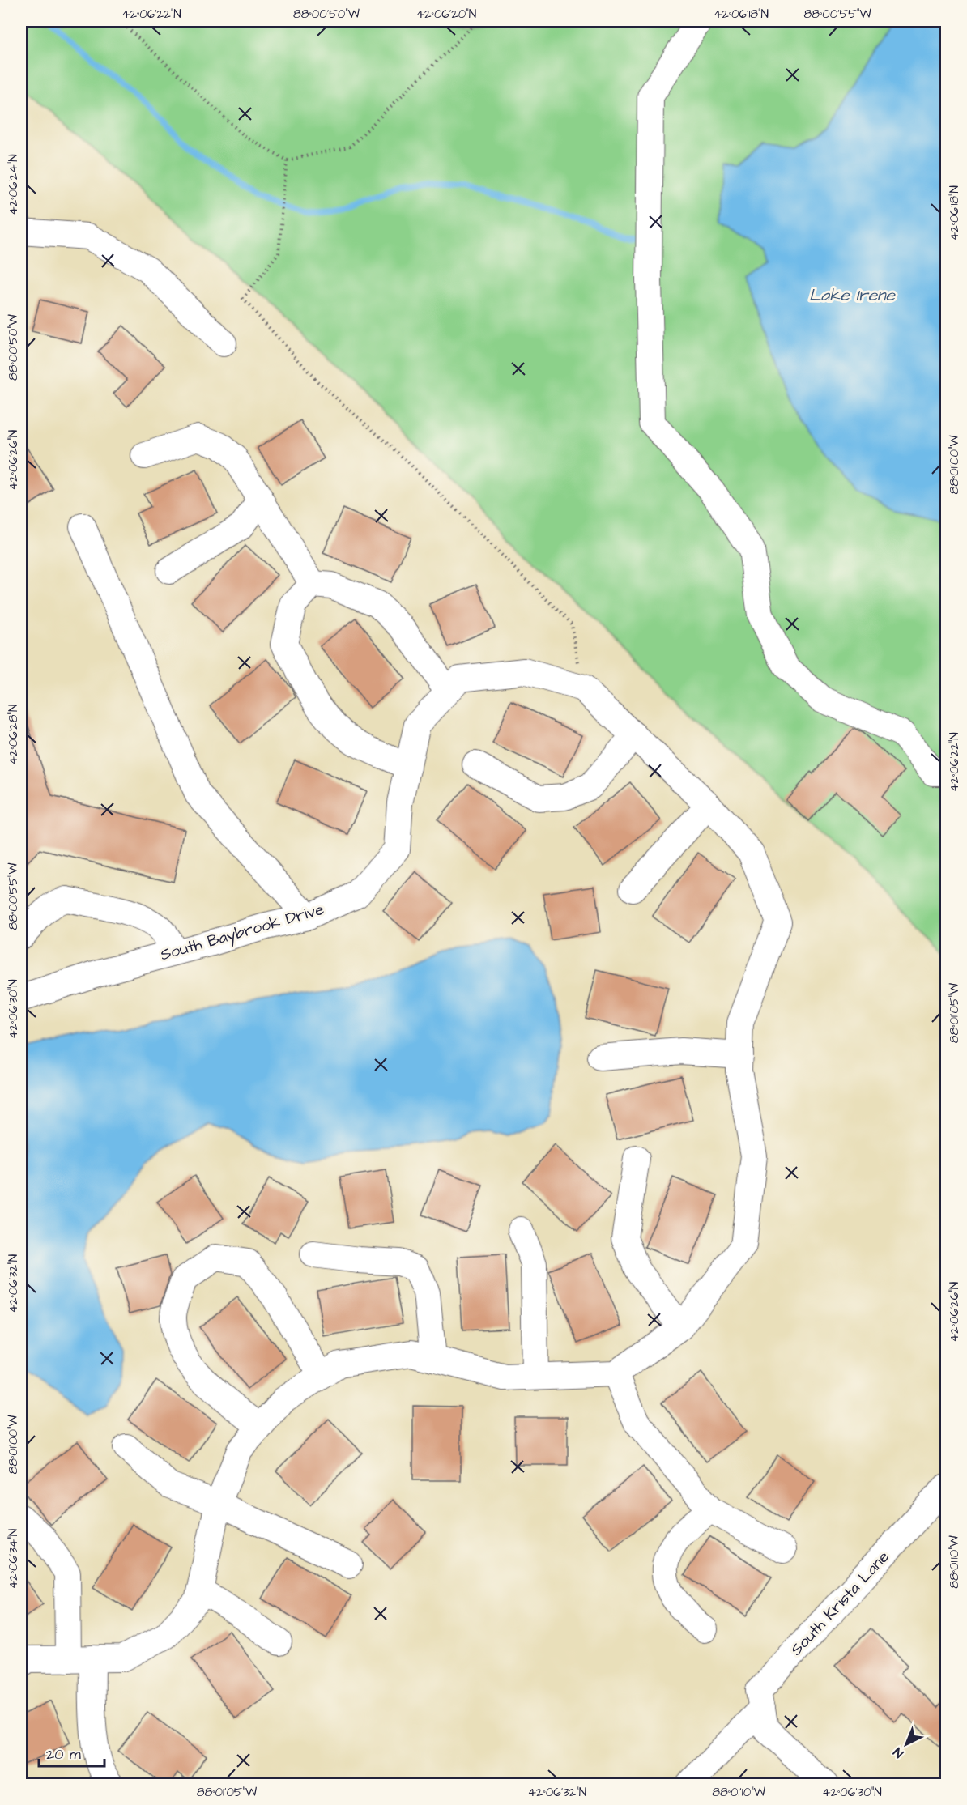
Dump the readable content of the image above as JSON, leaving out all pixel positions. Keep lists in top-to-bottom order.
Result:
{
  "streets": {
    "street": ["South Baybrook Drive", "South Krista Lane"]
  },
  "water": ["Lake Irene"],
  "scale_bar": "20 m",
  "north": "bottom left",
  "coordinates": [
    "42°06'22\"N",
    "88°00'50\"W",
    "42°06'20\"N",
    "42°06'18\"N",
    "88°00'55\"W",
    "42°06'24\"N",
    "42°06'26\"N",
    "88°01'00\"W",
    "42°06'28\"N",
    "42°06'30\"N",
    "88°01'05\"W",
    "42°06'32\"N",
    "42°06'34\"N",
    "88°01'10\"W"
  ]
}
